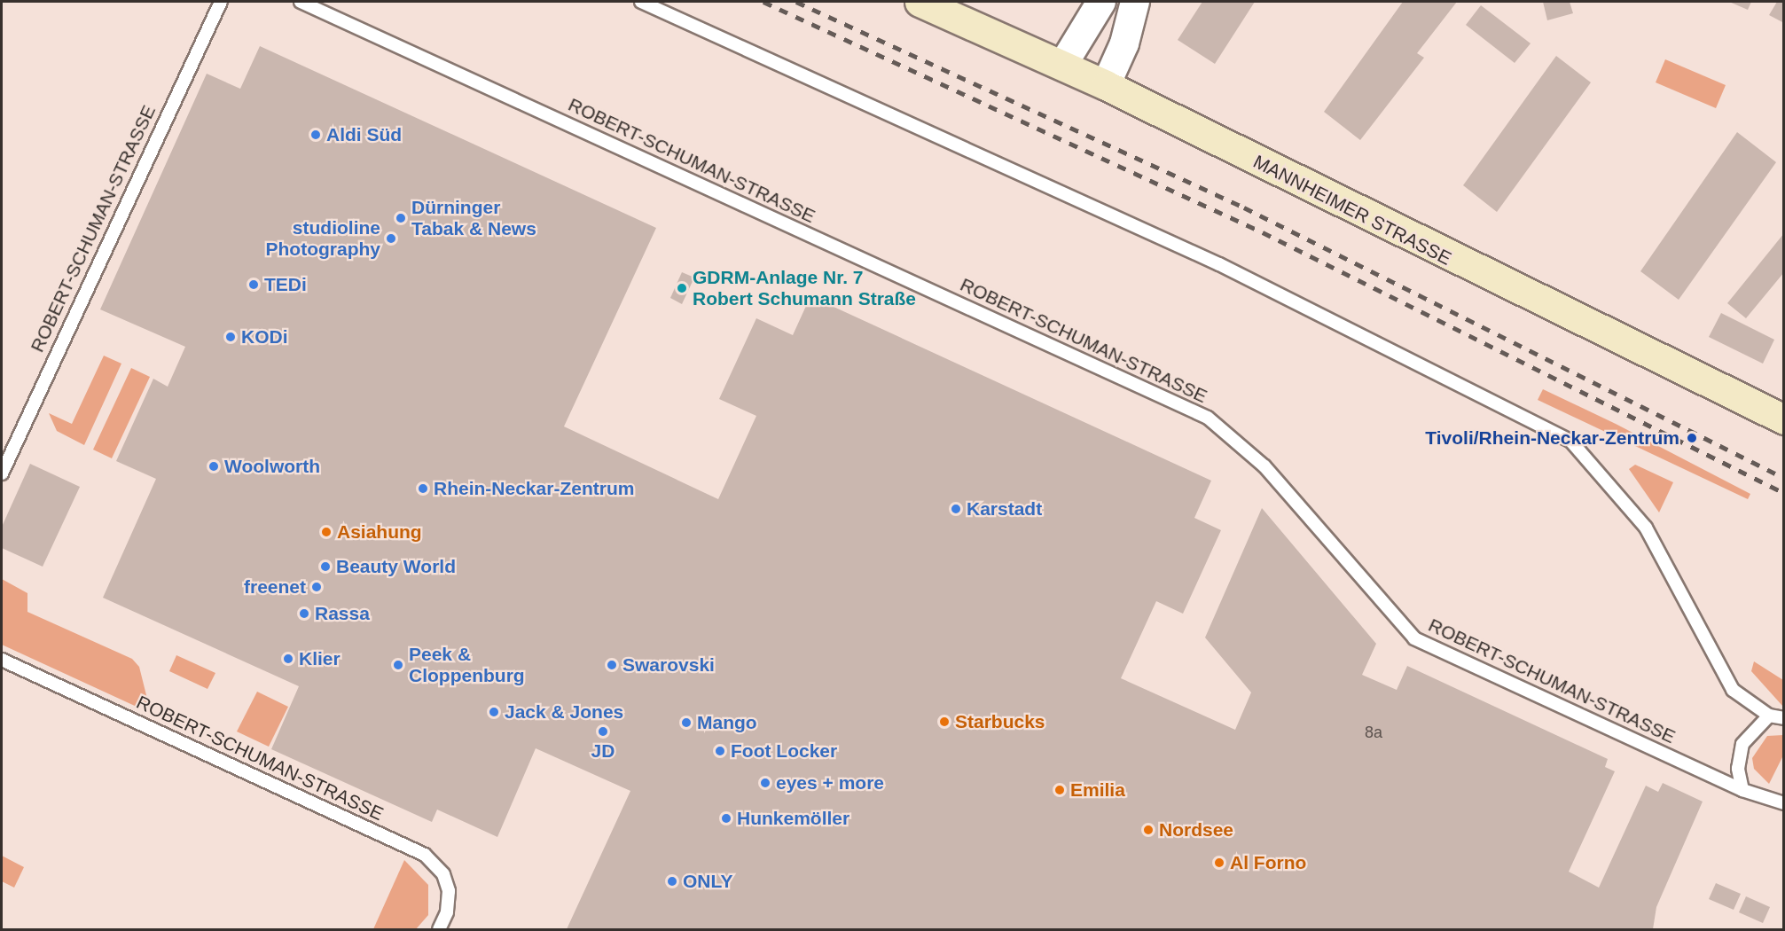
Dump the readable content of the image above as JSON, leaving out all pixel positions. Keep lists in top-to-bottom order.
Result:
{
  "streets": {
    "main road": ["MANNHEIMER STRASSE"],
    "lane": ["ROBERT-SCHUMAN-STRASSE"]
  },
  "places": [
    "Aldi Süd",
    "Dürninger Tabak & News",
    "studioline Photography",
    "TEDi",
    "GDRM-Anlage Nr. 7 Robert Schumann Straße",
    "KODi",
    "Tivoli/Rhein-Neckar-Zentrum",
    "Woolworth",
    "Rhein-Neckar-Zentrum",
    "Karstadt",
    "Asiahung",
    "Beauty World",
    "freenet",
    "Rassa",
    "Klier",
    "Peek & Cloppenburg",
    "Swarovski",
    "Jack & Jones",
    "Starbucks",
    "Mango",
    "JD",
    "Foot Locker",
    "eyes + more",
    "Emilia",
    "Hunkemöller",
    "Nordsee",
    "Al Forno",
    "ONLY"
  ],
  "house_numbers": ["8a"]
}
